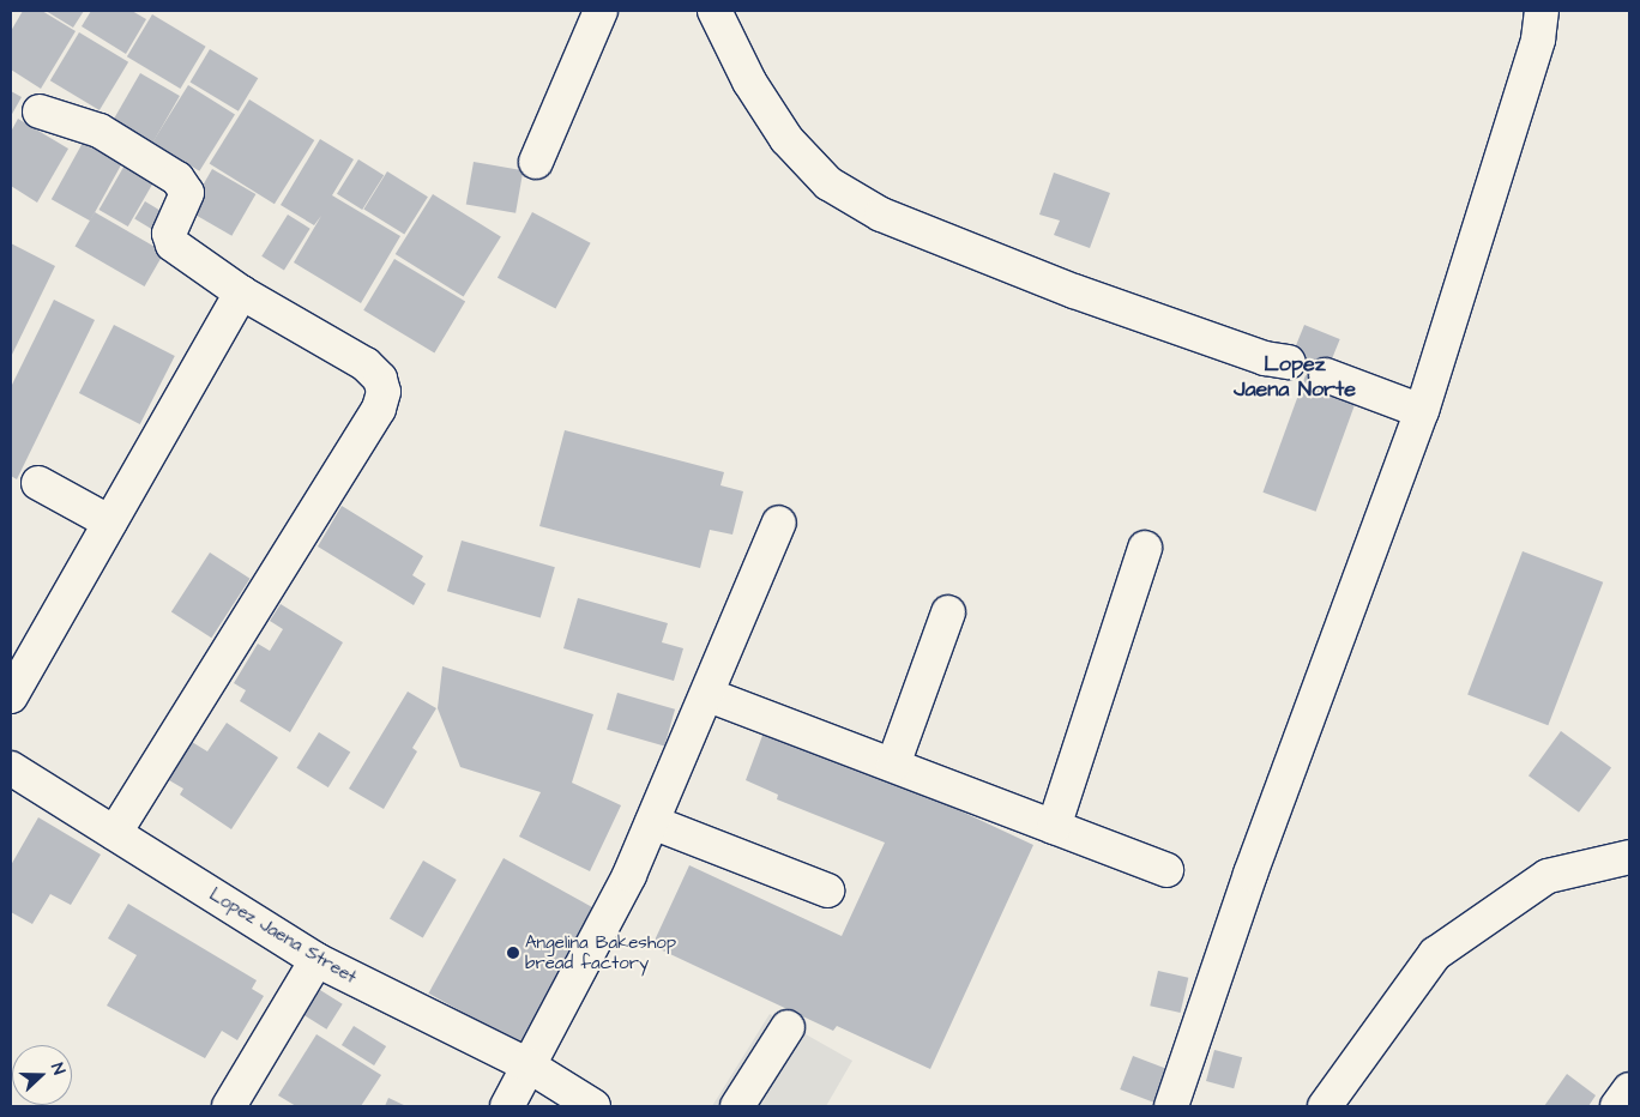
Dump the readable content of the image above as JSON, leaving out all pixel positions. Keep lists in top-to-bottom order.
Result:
{
  "streets": {
    "street": ["Lopez Jaena Street"]
  },
  "districts": ["Lopez Jaena Norte"],
  "places": ["Angelina Bakeshop bread factory"],
  "north": "right"
}
